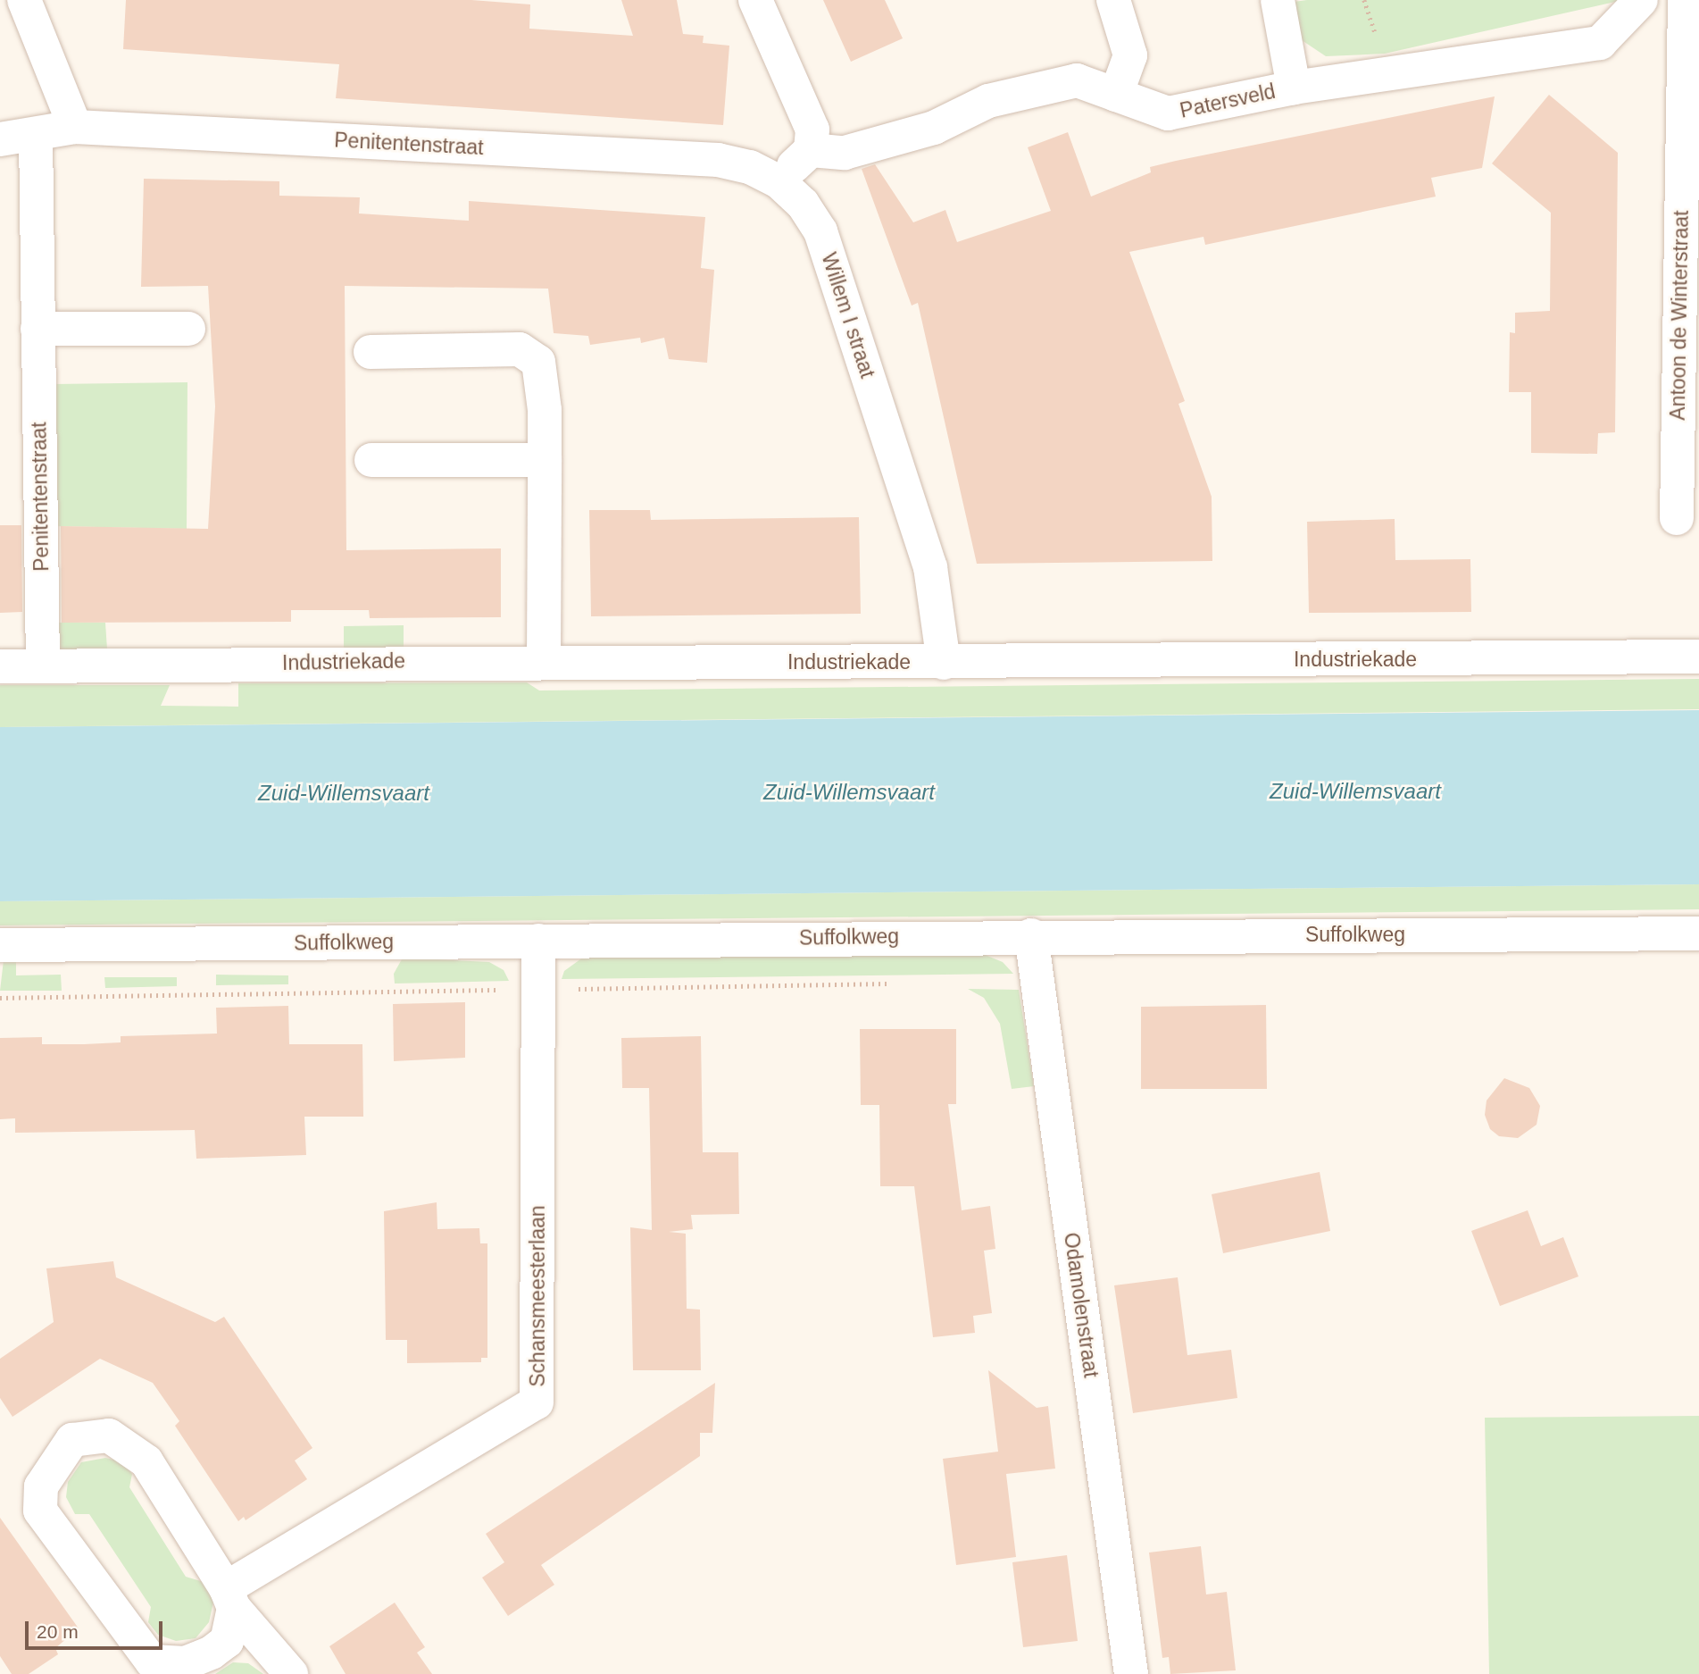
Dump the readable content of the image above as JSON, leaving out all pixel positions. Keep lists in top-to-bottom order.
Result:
{
  "streets": {
    "street": [
      "Patersveld",
      "Penitentenstraat",
      "Willem I straat",
      "Antoon de Winterstraat",
      "Industriekade",
      "Suffolkweg",
      "Schansmeesterlaan",
      "Odamolenstraat"
    ]
  },
  "crossings": [
    ["Penitentenstraat", "Willem I straat"],
    ["Penitentenstraat", "Industriekade"],
    ["Willem I straat", "Industriekade"],
    ["Suffolkweg", "Schansmeesterlaan"],
    ["Suffolkweg", "Odamolenstraat"]
  ],
  "water": ["Zuid-Willemsvaart"],
  "scale_bar": "20 m"
}
